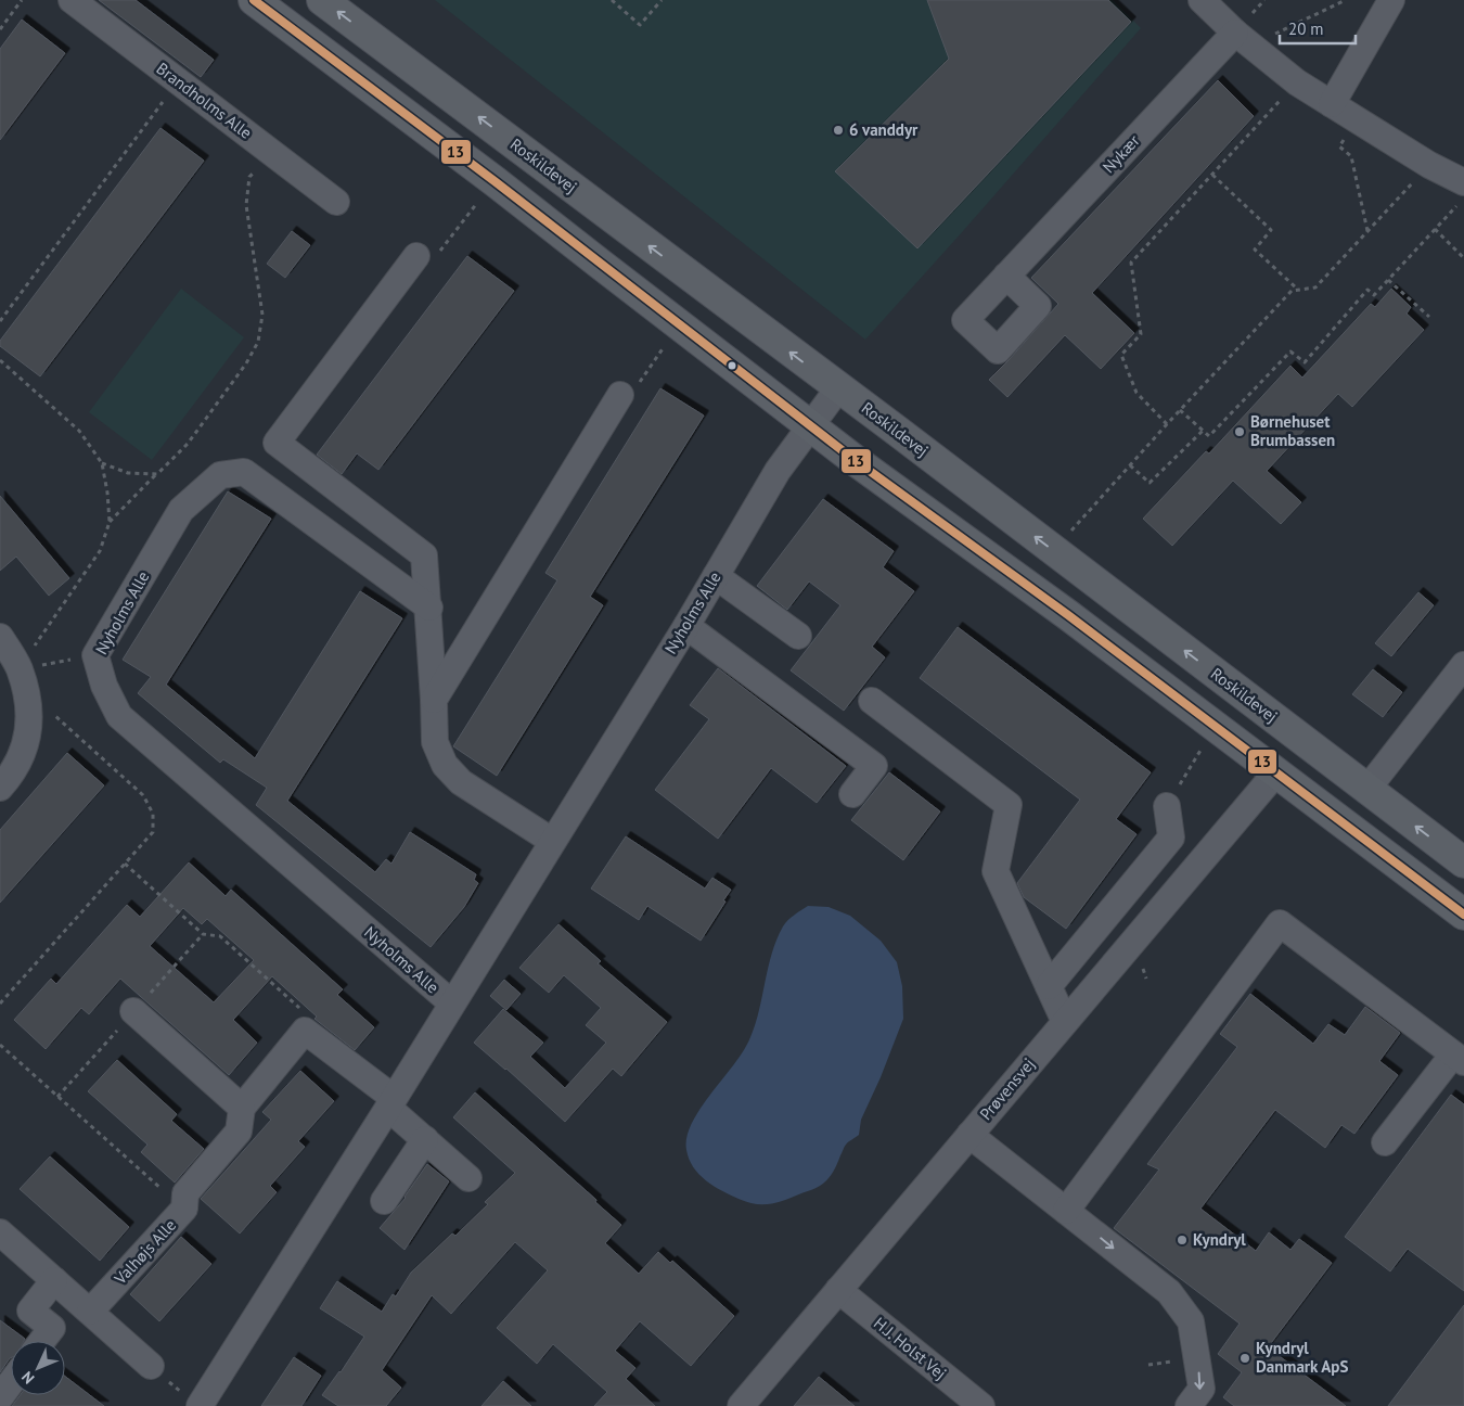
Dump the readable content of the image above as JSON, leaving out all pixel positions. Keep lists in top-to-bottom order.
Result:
{
  "streets": {
    "main road": ["Roskildevej"],
    "street": [
      "Brandholms Alle",
      "Nykær",
      "Nyholms Alle",
      "Prøvensvej",
      "Valhøjs Alle",
      "H.J. Holst Vej"
    ]
  },
  "crossings": [
    ["Roskildevej", "Nyholms Alle"],
    ["Prøvensvej", "H.J. Holst Vej"]
  ],
  "places": [
    "6 vanddyr",
    "Børnehuset Brumbassen",
    "Kyndryl",
    "Kyndryl Danmark ApS"
  ],
  "lines": ["transit line 13"],
  "scale_bar": "20 m",
  "north": "bottom left"
}
